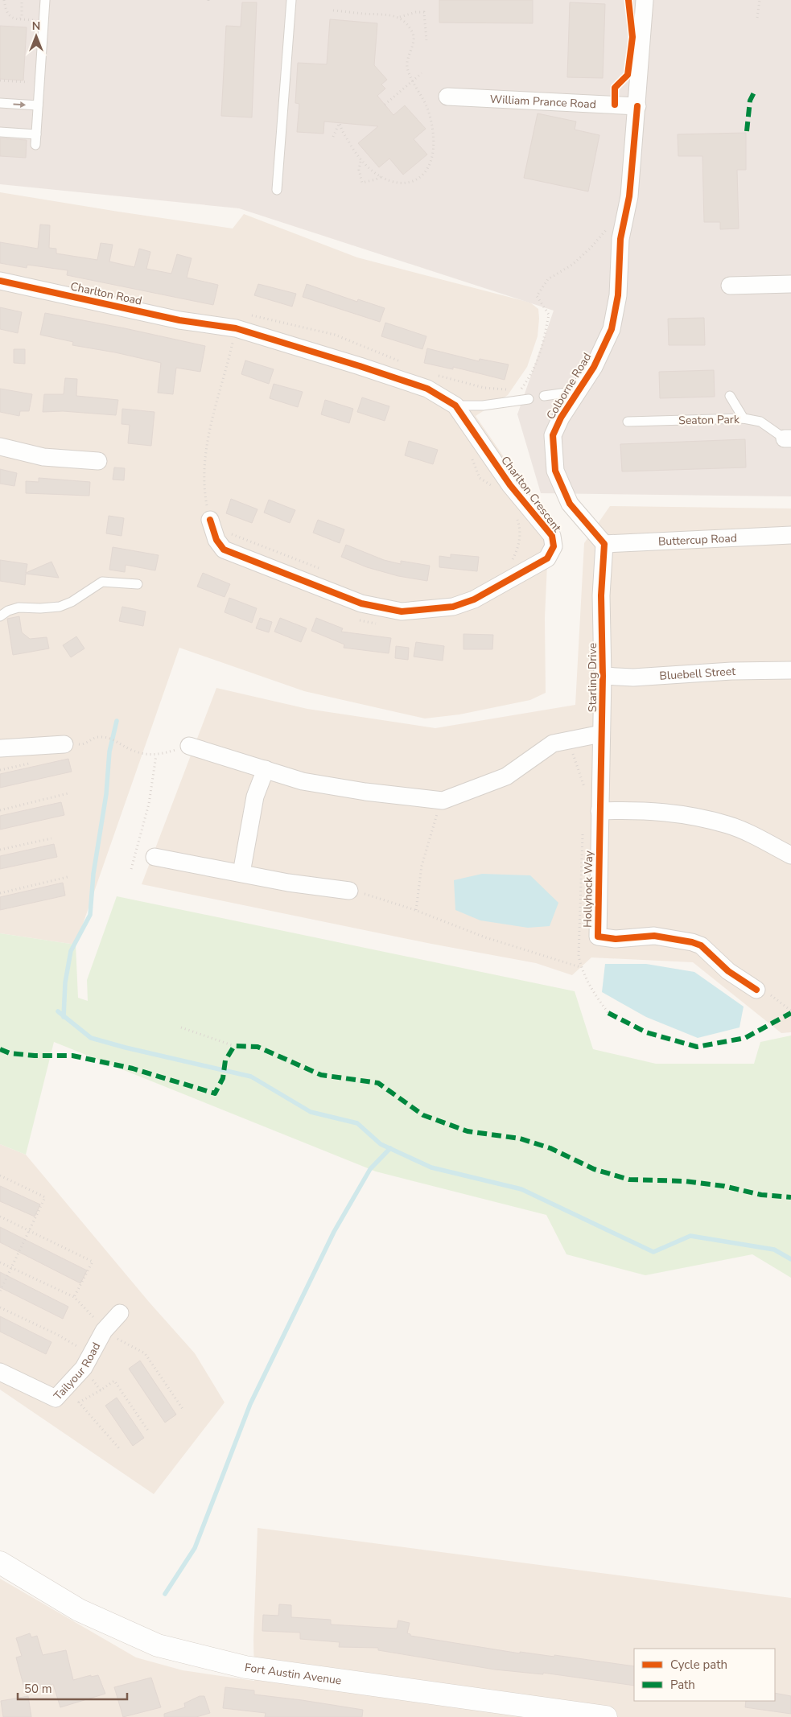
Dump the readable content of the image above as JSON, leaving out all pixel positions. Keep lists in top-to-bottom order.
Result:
{
  "streets": {
    "main road": ["Fort Austin Avenue"],
    "street": [
      "William Prance Road",
      "Charlton Road",
      "Colborne Road",
      "Charlton Crescent",
      "Buttercup Road",
      "Bluebell Street",
      "Starling Drive",
      "Hollyhock Way",
      "Tailyour Road"
    ],
    "lane": ["Seaton Park"]
  },
  "crossings": [
    ["William Prance Road", "Colborne Road"],
    ["Charlton Road", "Charlton Crescent"],
    ["Colborne Road", "Buttercup Road"],
    ["Colborne Road", "Starling Drive"],
    ["Buttercup Road", "Starling Drive"],
    ["Bluebell Street", "Starling Drive"],
    ["Starling Drive", "Hollyhock Way"]
  ],
  "legend": ["Cycle path", "Path"],
  "scale_bar": "50 m",
  "north": "top"
}
